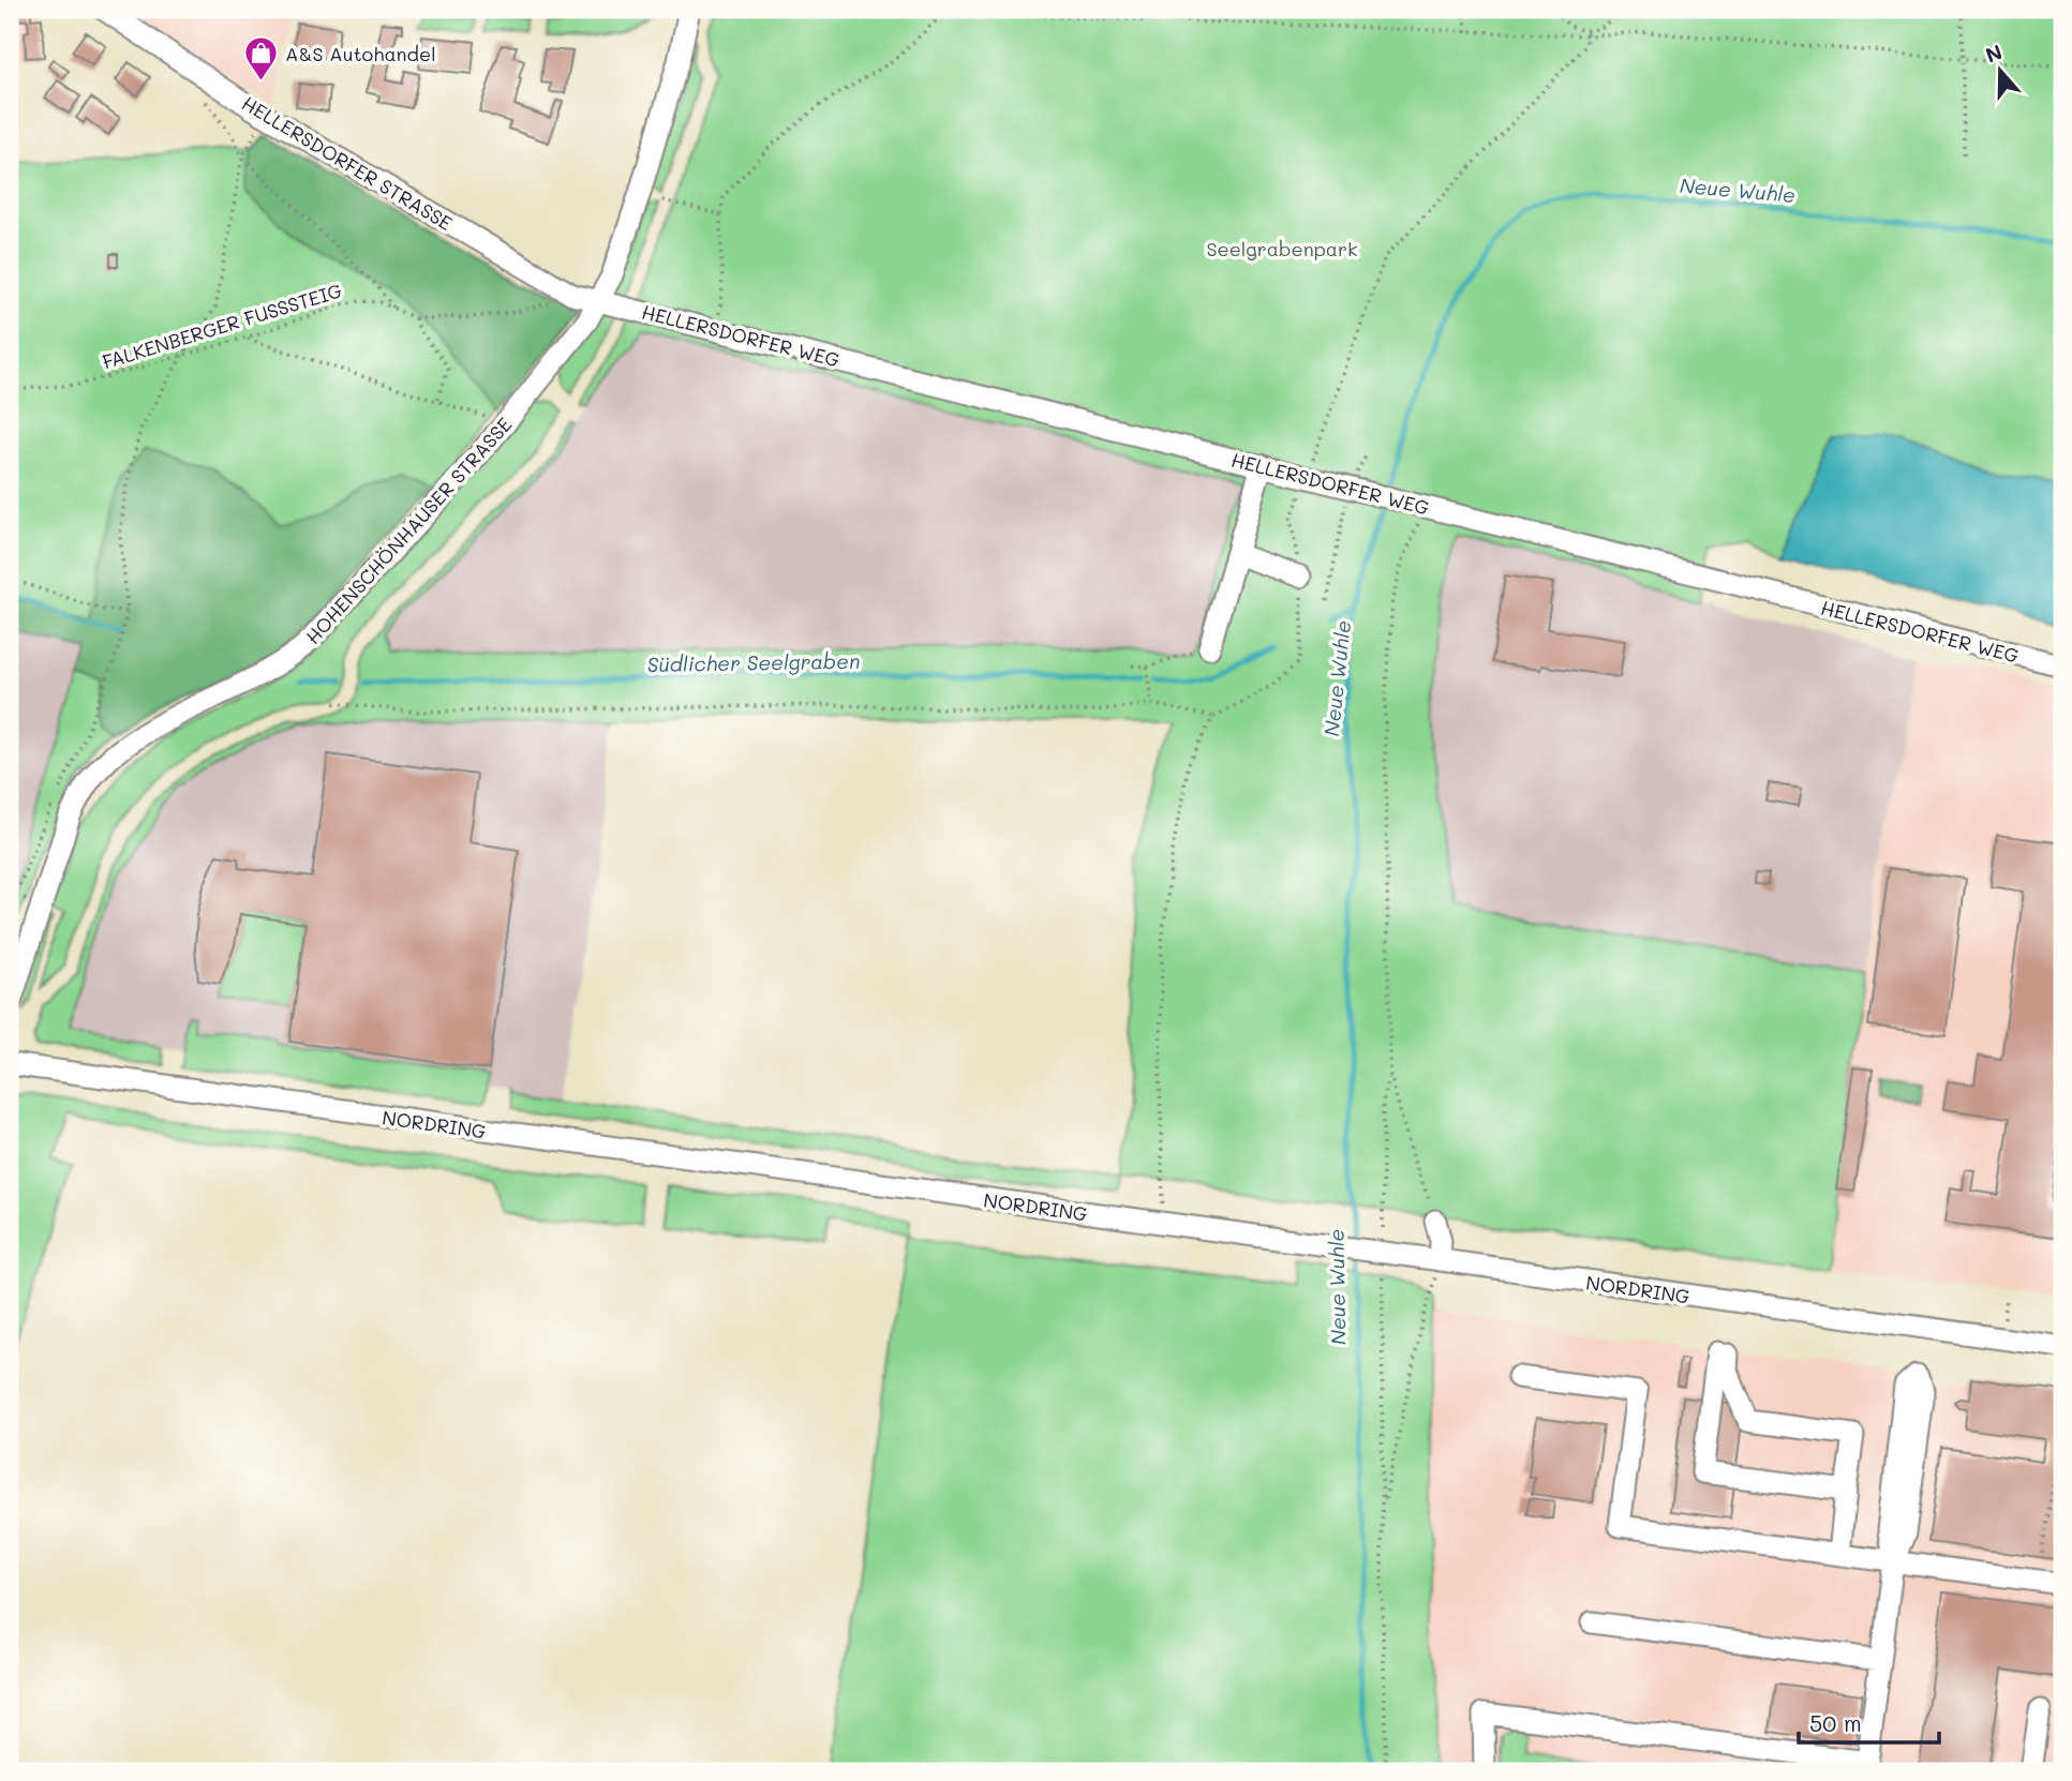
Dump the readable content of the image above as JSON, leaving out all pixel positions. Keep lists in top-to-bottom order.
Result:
{
  "streets": {
    "street": [
      "HELLERSDORFER STRASSE",
      "HELLERSDORFER WEG",
      "HOHENSCHÖNHAUSER STRASSE",
      "NORDRING"
    ],
    "path": ["FALKENBERGER FUSSSTEIG"]
  },
  "crossings": [
    ["HELLERSDORFER STRASSE", "FALKENBERGER FUSSSTEIG"],
    ["HELLERSDORFER STRASSE", "HELLERSDORFER WEG"],
    ["HELLERSDORFER STRASSE", "HOHENSCHÖNHAUSER STRASSE"],
    ["HELLERSDORFER WEG", "HOHENSCHÖNHAUSER STRASSE"]
  ],
  "water": ["Neue Wuhle", "Südlicher Seelgraben"],
  "parks": ["Seelgrabenpark"],
  "places": {
    "shop": ["A&S Autohandel"]
  },
  "scale_bar": "50 m",
  "north": "top"
}
